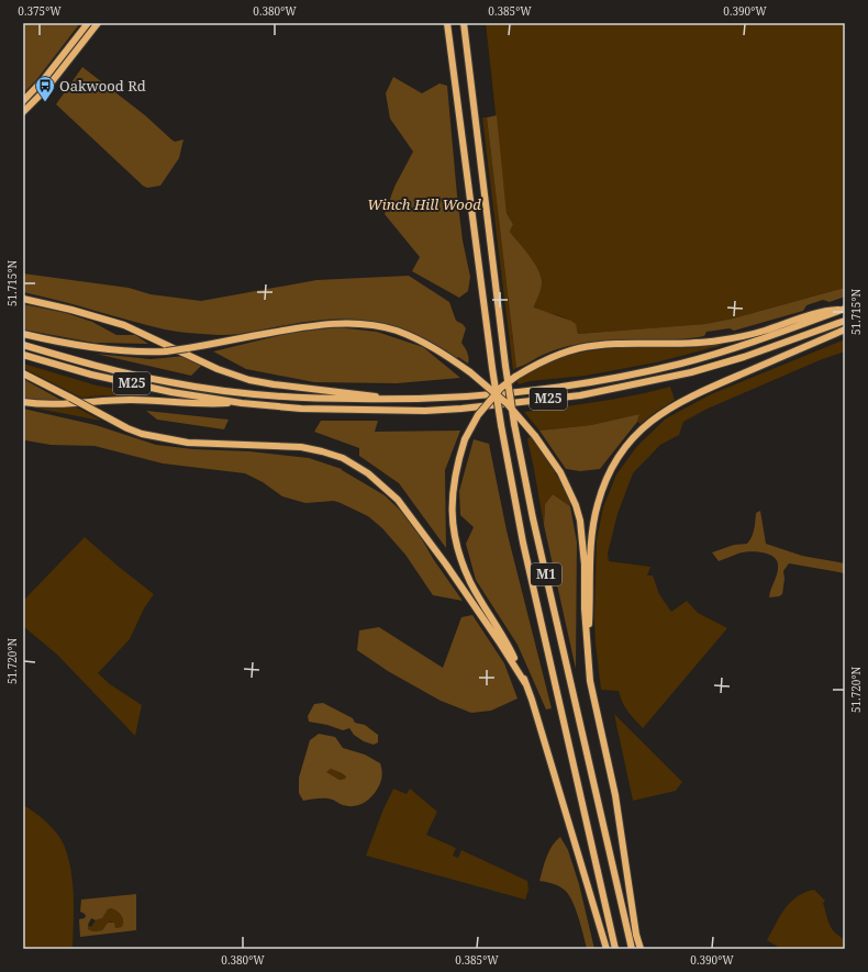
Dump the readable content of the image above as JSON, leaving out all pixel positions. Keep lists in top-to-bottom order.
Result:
{
  "streets": {
    "highway": ["M25", "M1"]
  },
  "parks": ["Winch Hill Wood"],
  "places": {
    "bus stop": ["Oakwood Rd"]
  },
  "coordinates": [
    "0.375°W",
    "0.380°W",
    "0.385°W",
    "0.390°W",
    "51.715°N",
    "51.720°N"
  ]
}
